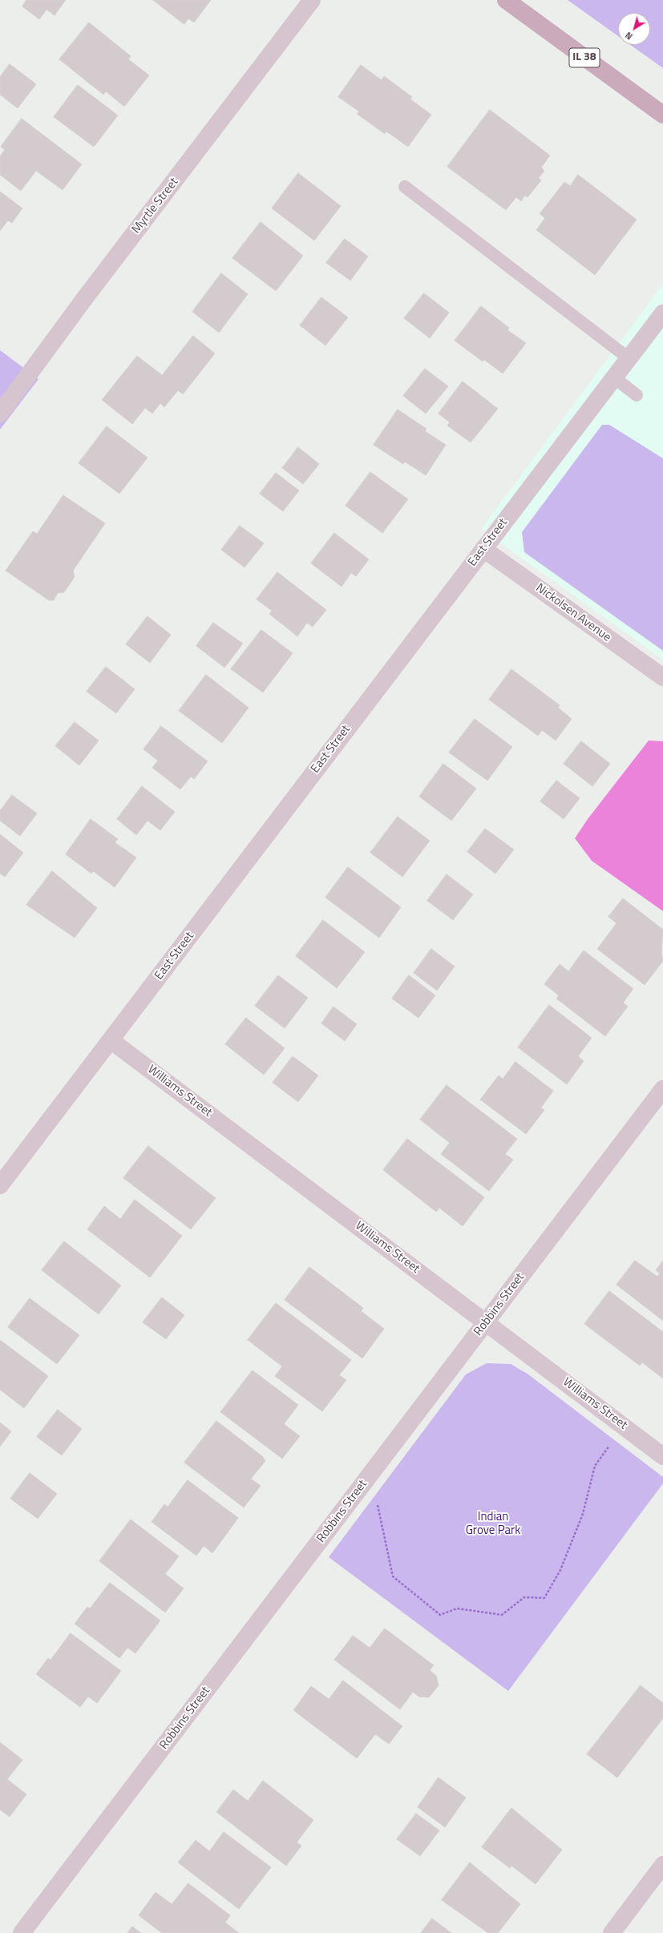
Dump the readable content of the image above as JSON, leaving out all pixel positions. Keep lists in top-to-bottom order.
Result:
{
  "streets": {
    "main road": ["IL 38"],
    "street": [
      "Myrtle Street",
      "East Street",
      "Nickolsen Avenue",
      "Williams Street",
      "Robbins Street"
    ]
  },
  "crossings": [
    ["East Street", "Nickolsen Avenue"],
    ["East Street", "Williams Street"],
    ["Williams Street", "Robbins Street"]
  ],
  "parks": ["Indian Grove Park"],
  "north": "bottom left"
}
